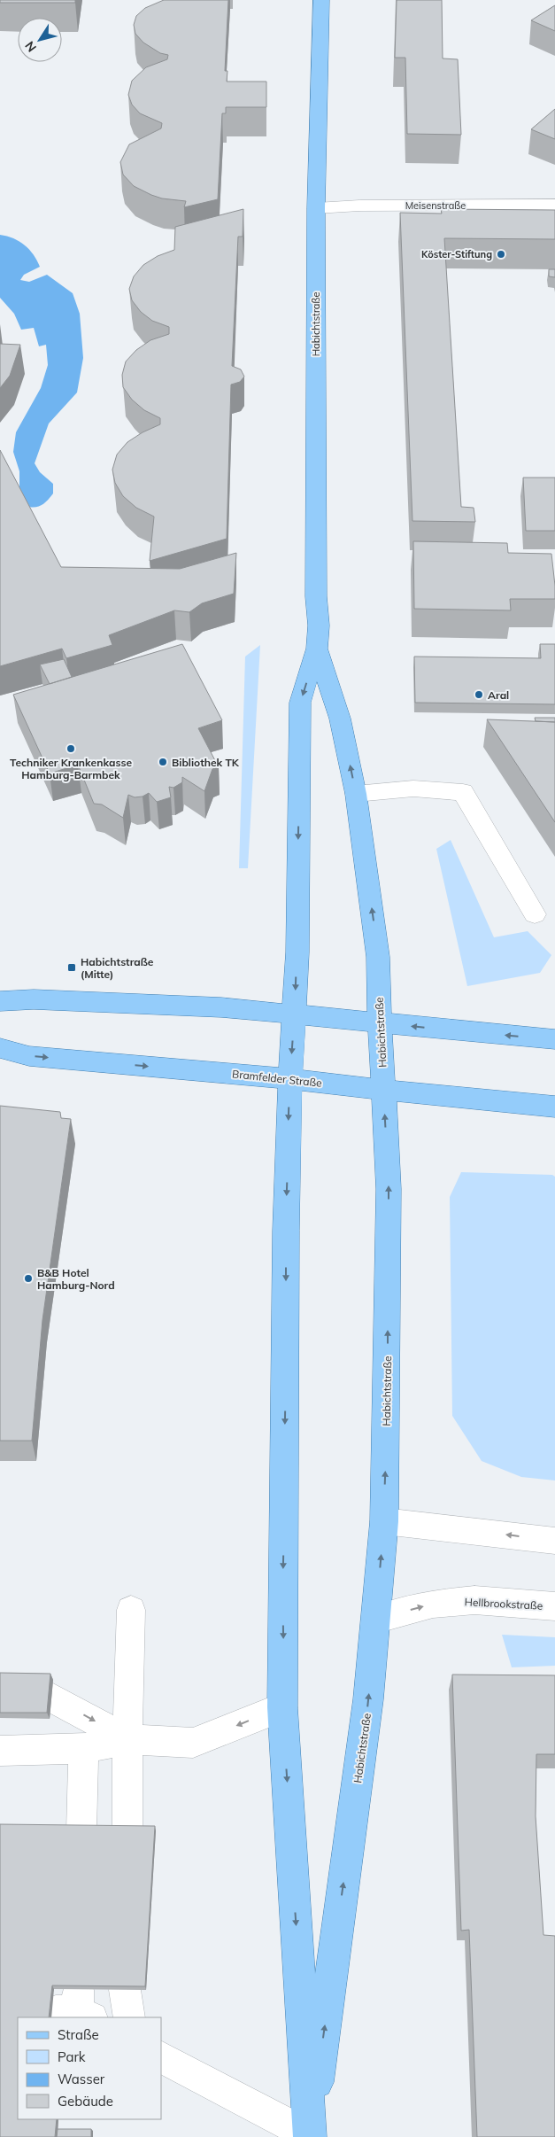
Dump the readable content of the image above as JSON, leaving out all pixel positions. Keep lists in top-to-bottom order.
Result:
{
  "streets": {
    "main road": ["Habichtstraße", "Bramfelder Straße"],
    "street": ["Meisenstraße", "Hellbrookstraße"]
  },
  "crossings": [
    ["Meisenstraße", "Habichtstraße"],
    ["Habichtstraße", "Bramfelder Straße"],
    ["Habichtstraße", "Hellbrookstraße"]
  ],
  "places": {
    "other": [
      "Köster-Stiftung",
      "Aral",
      "Techniker Krankenkasse Hamburg-Barmbek",
      "Bibliothek TK",
      "B&B Hotel Hamburg-Nord"
    ],
    "transit": ["Habichtstraße (Mitte)"]
  },
  "legend": [
    "Straße",
    "Park",
    "Wasser",
    "Gebäude"
  ],
  "north": "bottom left"
}
